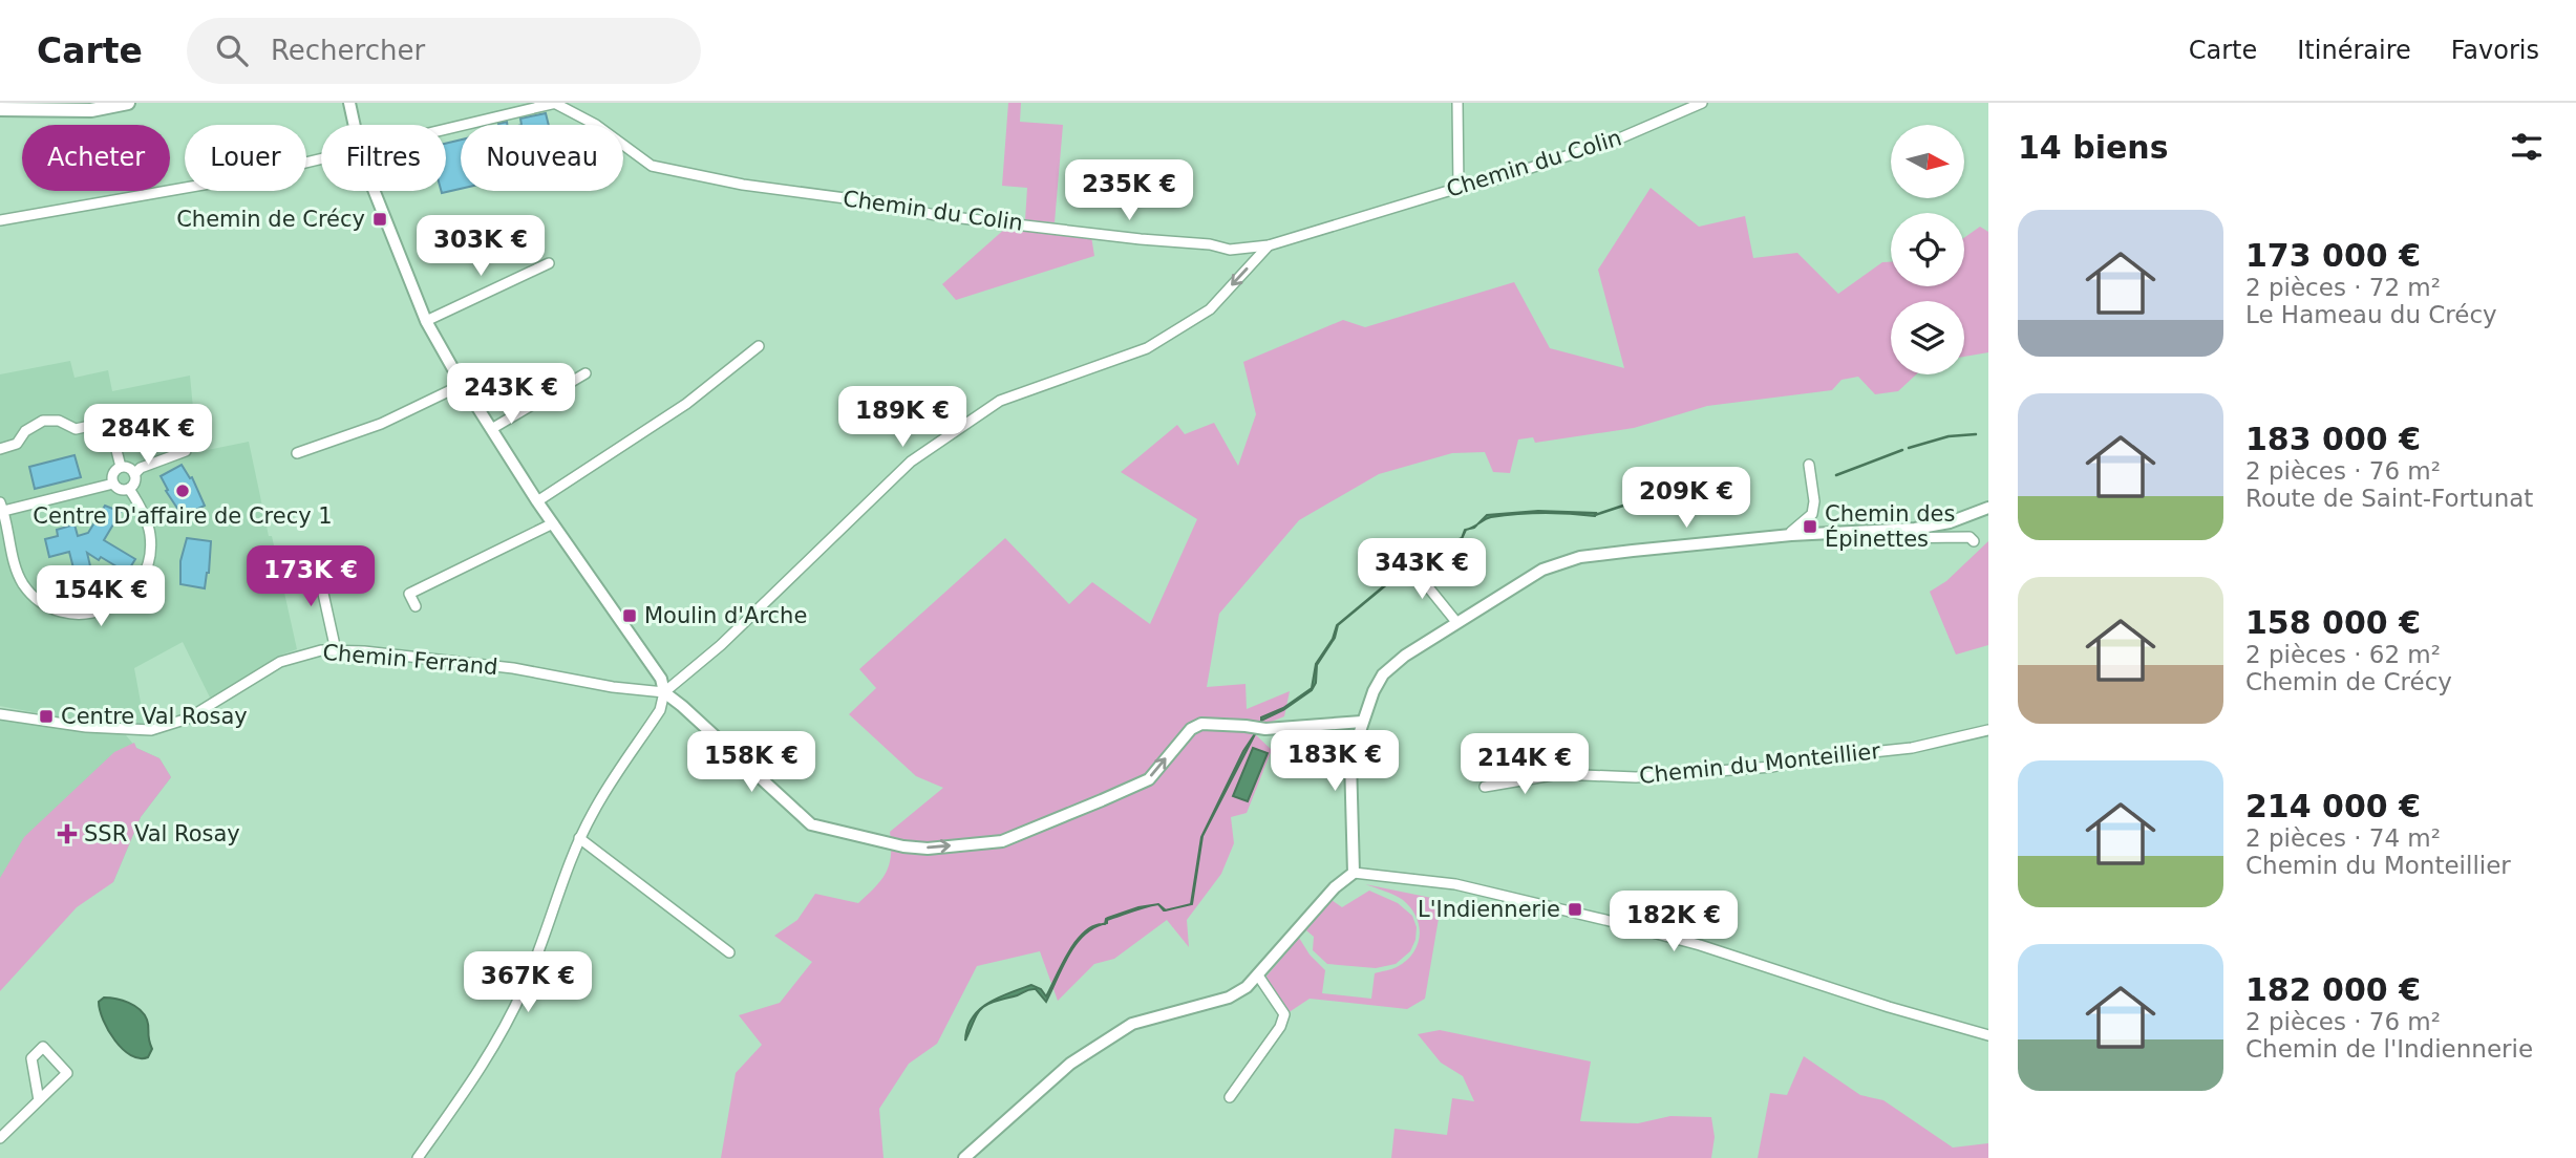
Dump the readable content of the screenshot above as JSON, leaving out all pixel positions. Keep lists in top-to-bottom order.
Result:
{
  "streets": {
    "street": ["Chemin du Colin", "Chemin Ferrand", "Chemin du Monteillier"]
  },
  "places": {
    "transit": [
      "Chemin de Crécy",
      "Chemin des Épinettes",
      "Moulin d'Arche",
      "Centre Val Rosay",
      "L'Indiennerie"
    ],
    "other": ["Centre D'affaire de Crecy 1"],
    "health": ["SSR Val Rosay"]
  },
  "north": "right",
  "page": {
    "header": "Carte",
    "search": "Rechercher",
    "nav": ["Carte", "Itinéraire", "Favoris"],
    "heading": "14 biens",
    "chip": [
      "Acheter",
      "Louer",
      "Filtres",
      "Nouveau"
    ],
    "price": [
      "235K €",
      "303K €",
      "243K €",
      "189K €",
      "284K €",
      "209K €",
      "343K €",
      "173K €",
      "154K €",
      "183K €",
      "158K €",
      "214K €",
      "182K €",
      "367K €"
    ],
    "list": [
      {
        "name": "173 000 €",
        "note": "2 pièces · 72 m² · Le Hameau du Crécy"
      },
      {
        "name": "183 000 €",
        "note": "2 pièces · 76 m² · Route de Saint-Fortunat"
      },
      {
        "name": "158 000 €",
        "note": "2 pièces · 62 m² · Chemin de Crécy"
      },
      {
        "name": "214 000 €",
        "note": "2 pièces · 74 m² · Chemin du Monteillier"
      },
      {
        "name": "182 000 €",
        "note": "2 pièces · 76 m² · Chemin de l'Indiennerie"
      }
    ]
  }
}
